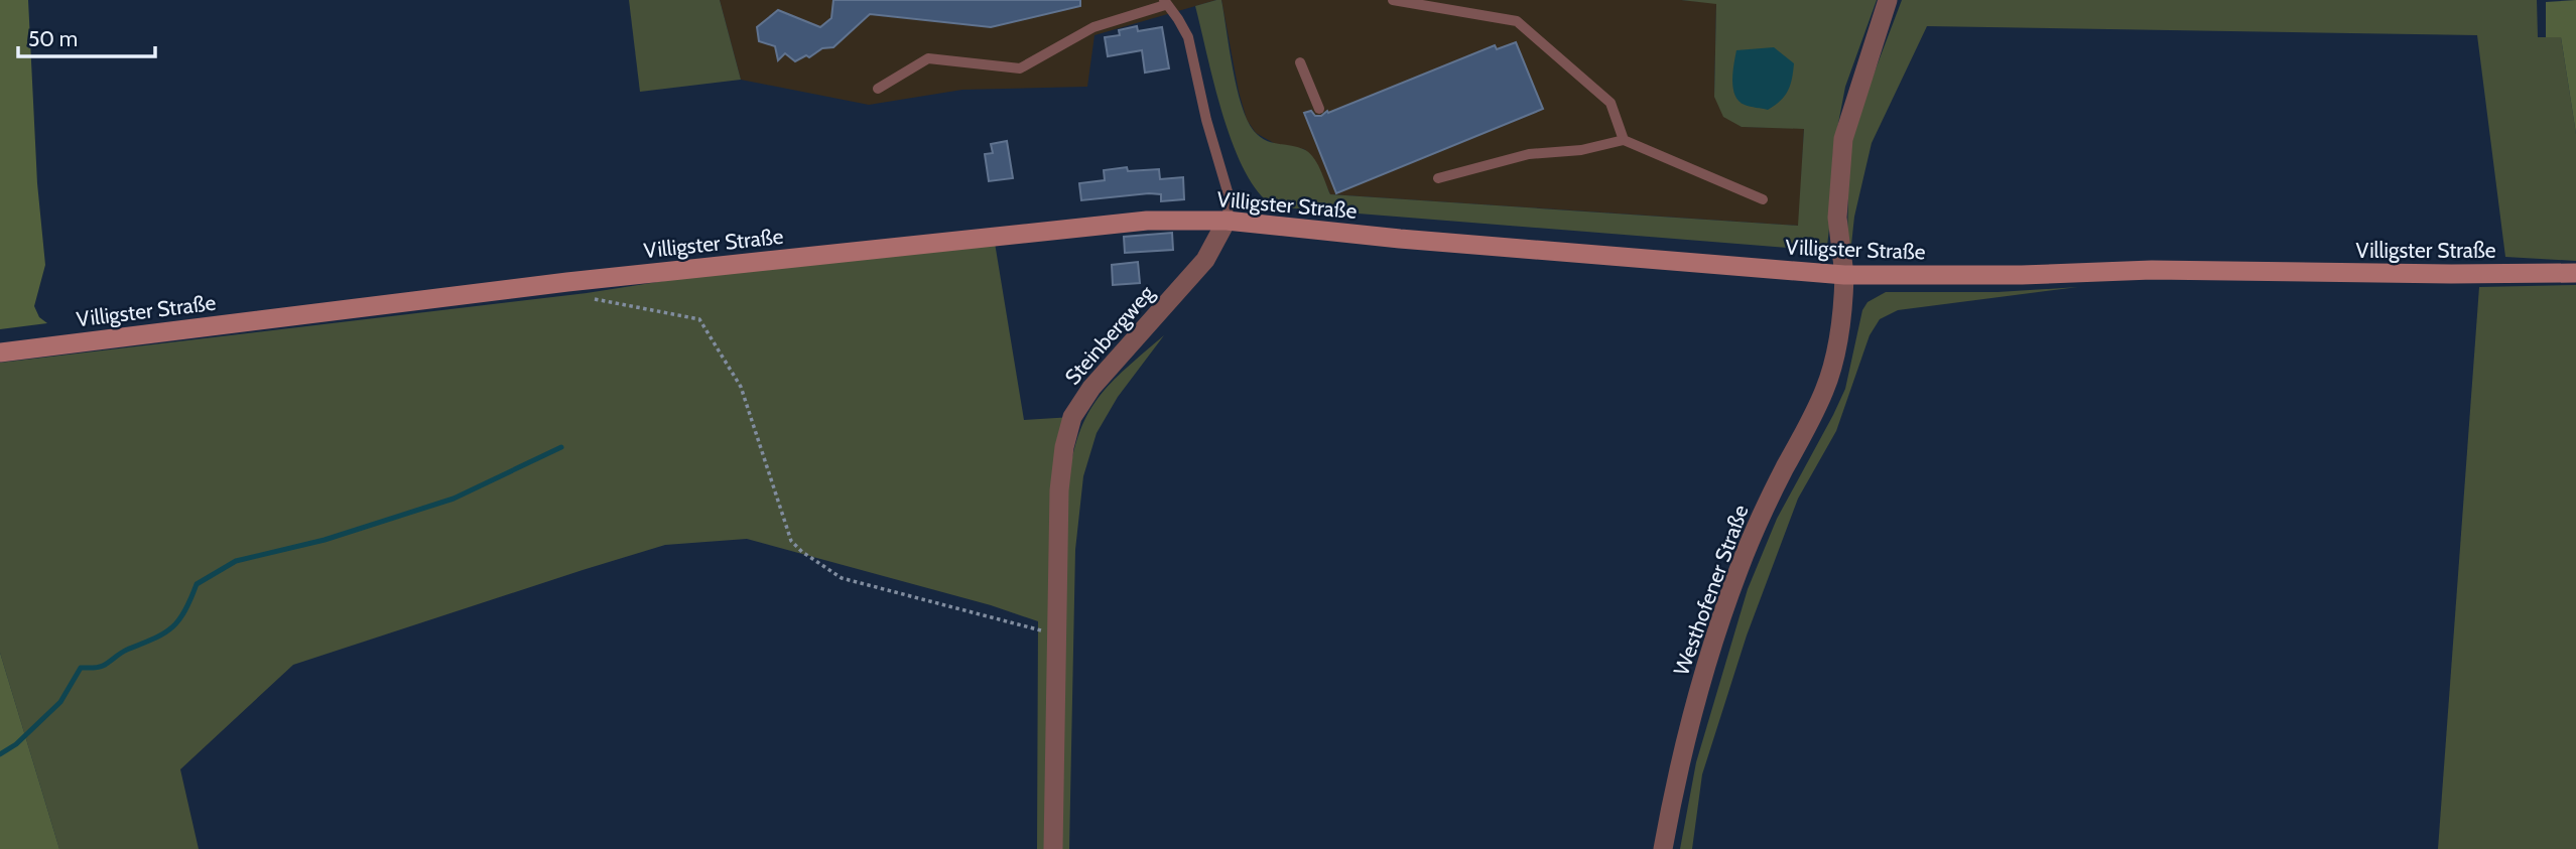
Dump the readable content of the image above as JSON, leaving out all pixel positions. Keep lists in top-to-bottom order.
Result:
{
  "streets": {
    "main road": ["Villigster Straße"],
    "street": ["Steinbergweg", "Westhofener Straße"]
  },
  "crossings": [
    ["Villigster Straße", "Steinbergweg"],
    ["Villigster Straße", "Westhofener Straße"]
  ],
  "scale_bar": "50 m"
}
